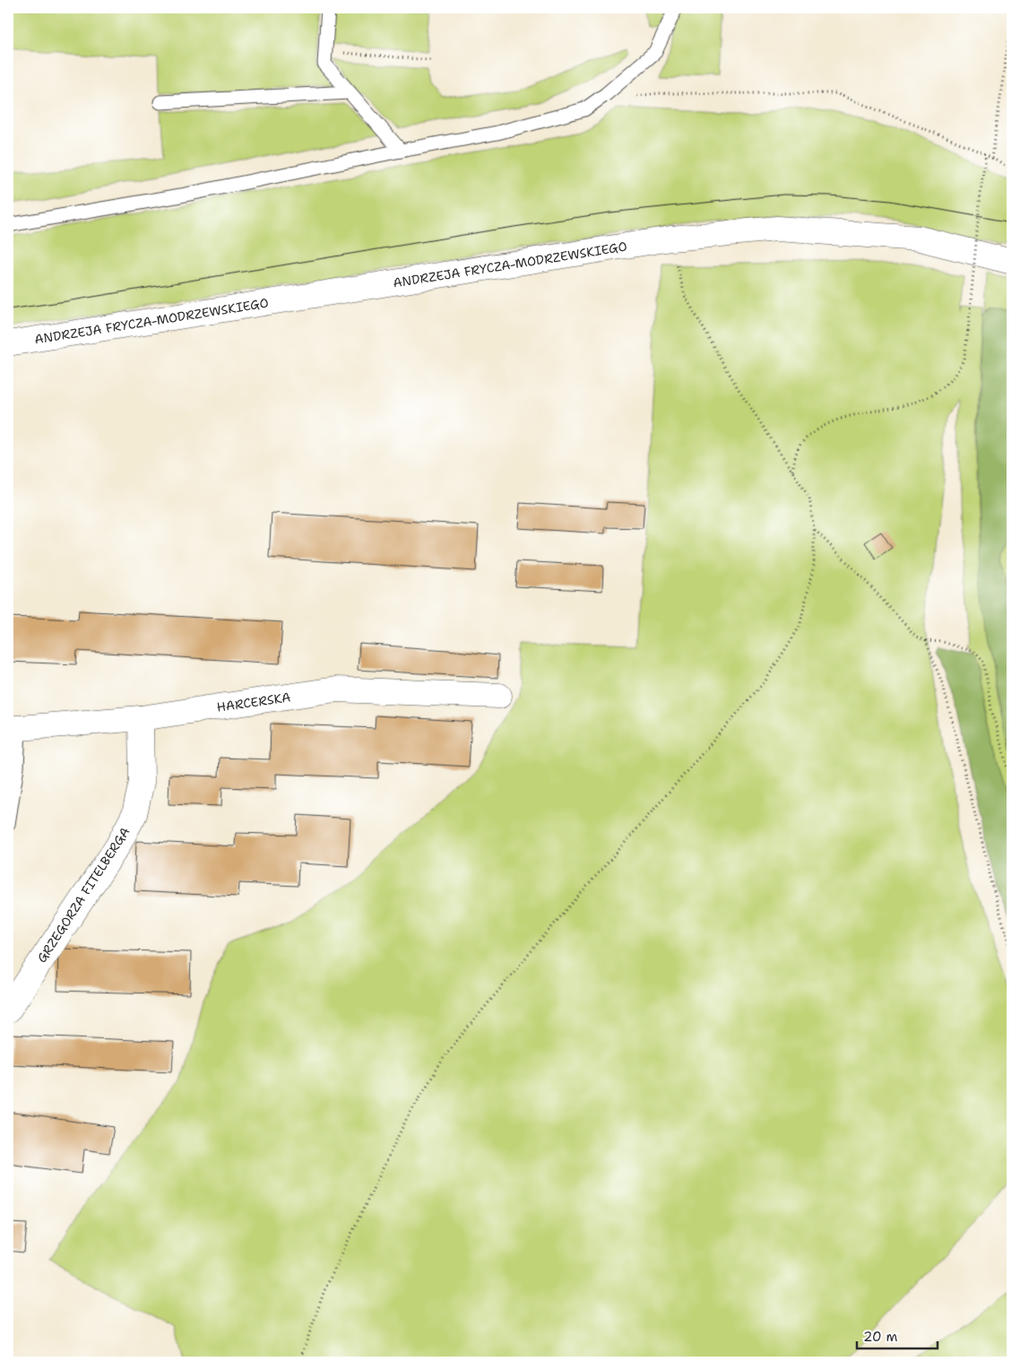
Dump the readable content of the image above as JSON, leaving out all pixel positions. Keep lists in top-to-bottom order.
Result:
{
  "streets": {
    "main road": ["ANDRZEJA FRYCZA-MODRZEWSKIEGO", "HARCERSKA", "GRZEGORZA FITELBERGA"]
  },
  "crossings": [
    ["HARCERSKA", "GRZEGORZA FITELBERGA"]
  ],
  "scale_bar": "20 m"
}
